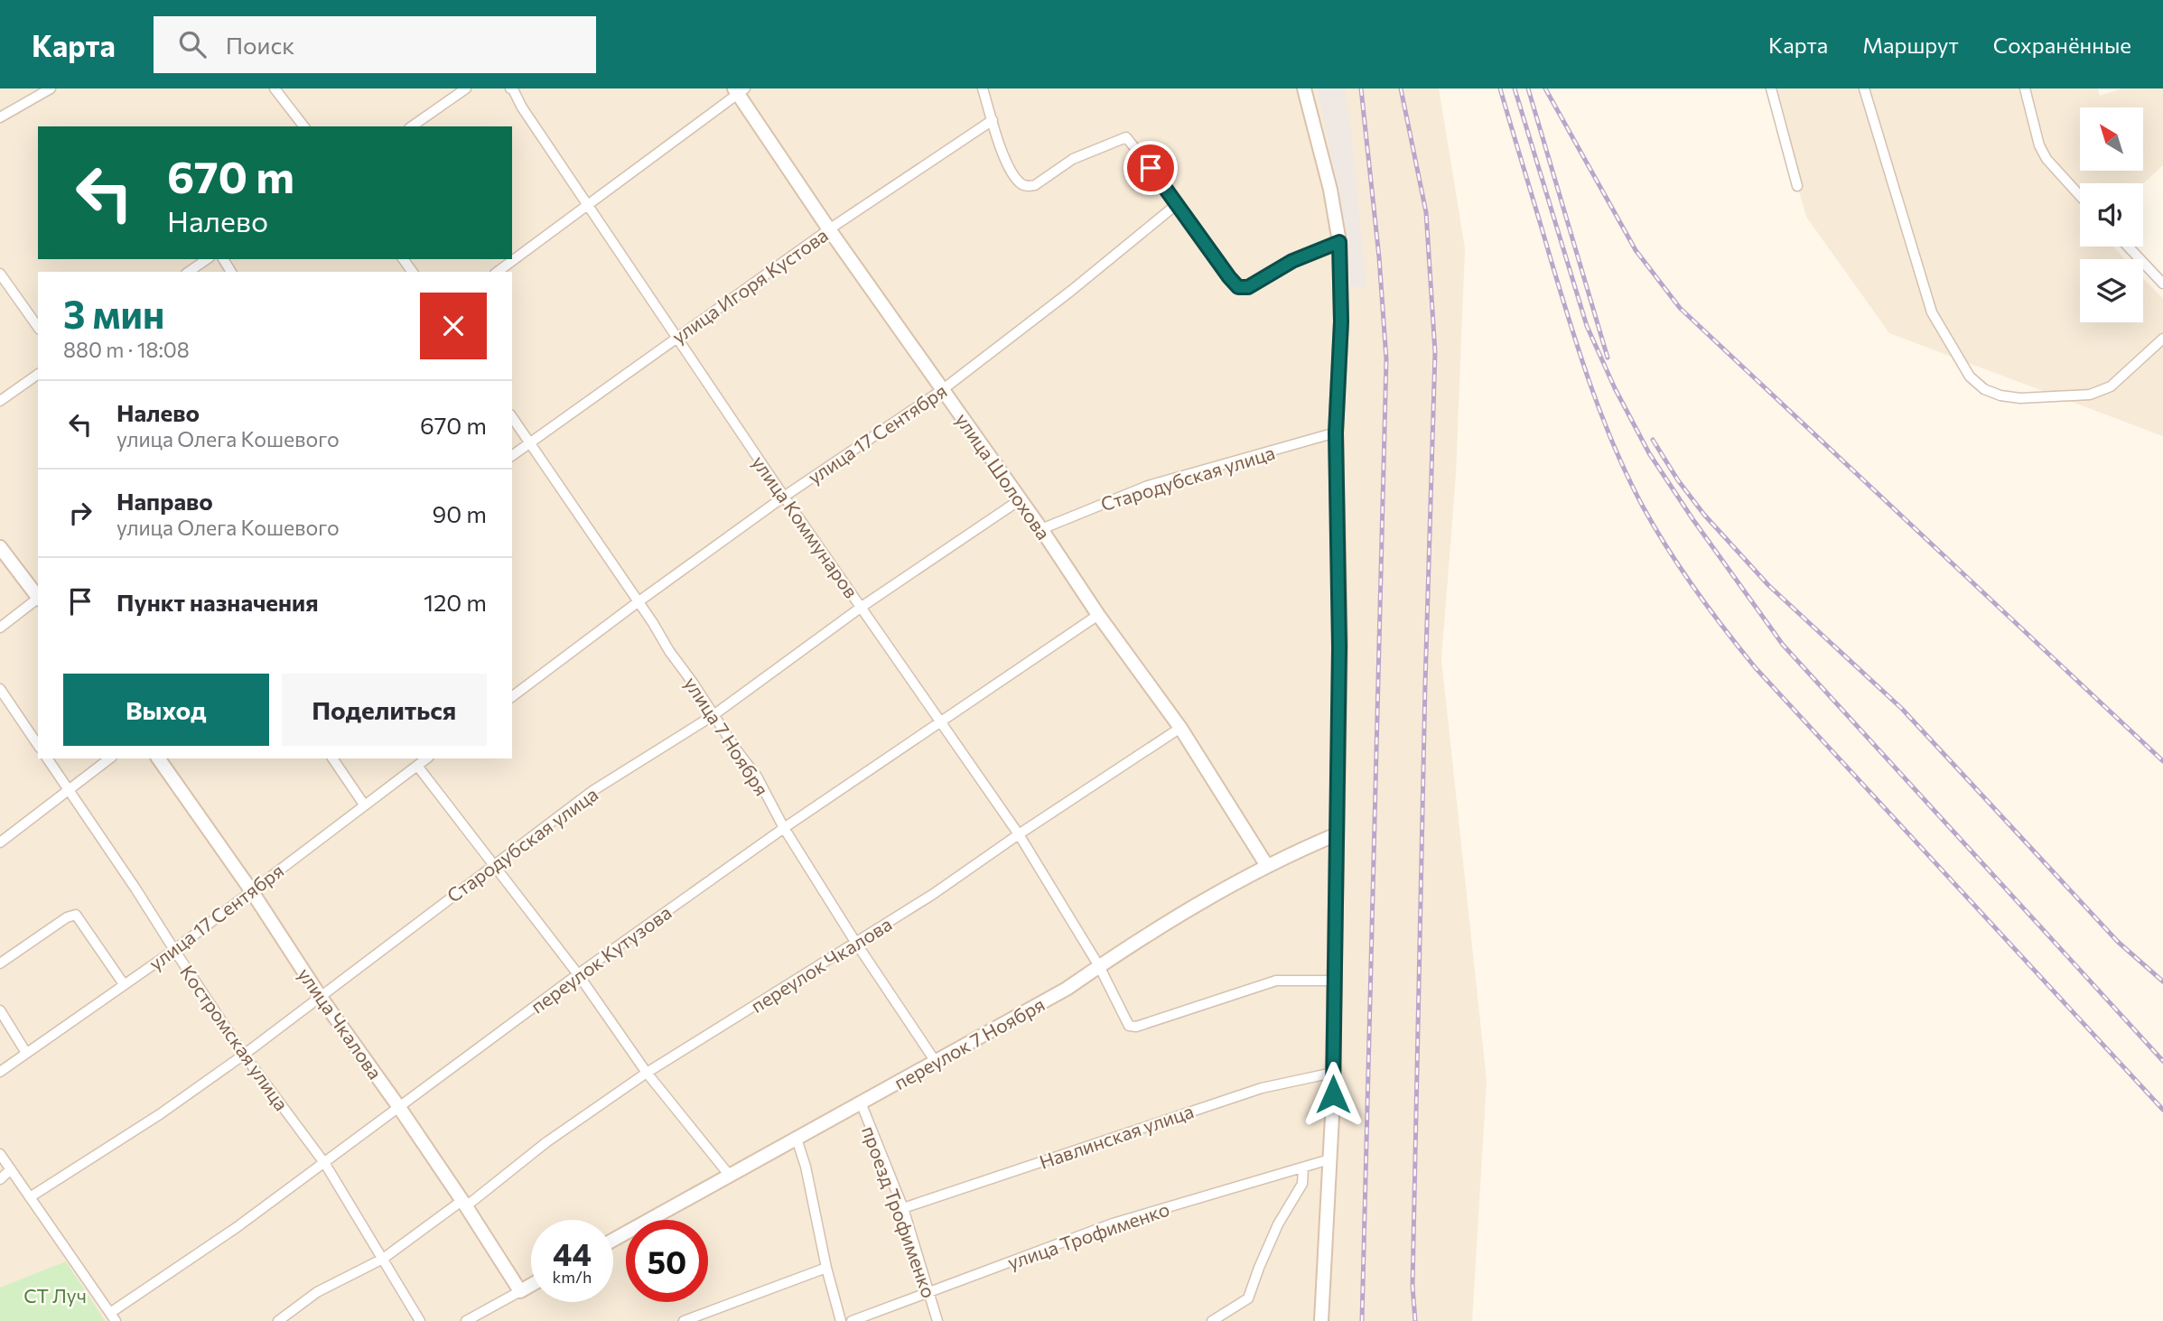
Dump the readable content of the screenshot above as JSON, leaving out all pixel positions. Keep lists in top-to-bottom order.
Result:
{
  "streets": {
    "street": [
      "улица Игоря Кустова",
      "улица 17 Сентября",
      "улица Шолохова",
      "Стародубская улица",
      "улица Коммунаров",
      "улица 7 Ноября",
      "переулок Кутузова",
      "переулок Чкалова",
      "улица Чкалова",
      "Костромская улица",
      "переулок 7 Ноября",
      "Навлинская улица",
      "проезд Трофименко",
      "улица Трофименко"
    ]
  },
  "crossings": [
    ["улица Игоря Кустова", "улица Шолохова"],
    ["улица Игоря Кустова", "улица Коммунаров"],
    ["улица Игоря Кустова", "улица 7 Ноября"],
    ["улица 17 Сентября", "улица Шолохова"],
    ["улица 17 Сентября", "улица Коммунаров"],
    ["улица 17 Сентября", "улица 7 Ноября"],
    ["улица 17 Сентября", "улица Чкалова"],
    ["улица 17 Сентября", "Костромская улица"],
    ["улица Шолохова", "Стародубская улица"],
    ["улица Шолохова", "переулок Кутузова"],
    ["улица Шолохова", "переулок Чкалова"],
    ["улица Шолохова", "переулок 7 Ноября"],
    ["Стародубская улица", "улица Коммунаров"],
    ["Стародубская улица", "улица 7 Ноября"],
    ["Стародубская улица", "улица Чкалова"],
    ["Стародубская улица", "Костромская улица"],
    ["улица Коммунаров", "переулок Кутузова"],
    ["улица Коммунаров", "переулок Чкалова"],
    ["улица Коммунаров", "переулок 7 Ноября"],
    ["улица 7 Ноября", "переулок Кутузова"],
    ["улица 7 Ноября", "переулок Чкалова"],
    ["улица 7 Ноября", "переулок 7 Ноября"],
    ["переулок Кутузова", "улица Чкалова"],
    ["переулок Кутузова", "Костромская улица"],
    ["переулок Чкалова", "улица Чкалова"],
    ["переулок Чкалова", "Костромская улица"],
    ["переулок 7 Ноября", "проезд Трофименко"],
    ["Навлинская улица", "проезд Трофименко"],
    ["проезд Трофименко", "улица Трофименко"]
  ],
  "parks": ["СТ Луч"],
  "north": "top left",
  "page": {
    "header": "Карта",
    "search": "Поиск",
    "nav": ["Карта", "Маршрут", "Сохранённые"],
    "turn": ["670 m", "Налево"],
    "heading": ["3 мин", "880 m · 18:08"],
    "list": [
      {
        "name": "Налево",
        "note": "улица Олега Кошевого",
        "value": "670 m"
      },
      {
        "name": "Направо",
        "note": "улица Олега Кошевого",
        "value": "90 m"
      },
      {
        "name": "Пункт назначения",
        "value": "120 m"
      }
    ],
    "buttons": ["Выход", "Поделиться"],
    "speed": "44 km/h",
    "limit": "50"
  }
}
